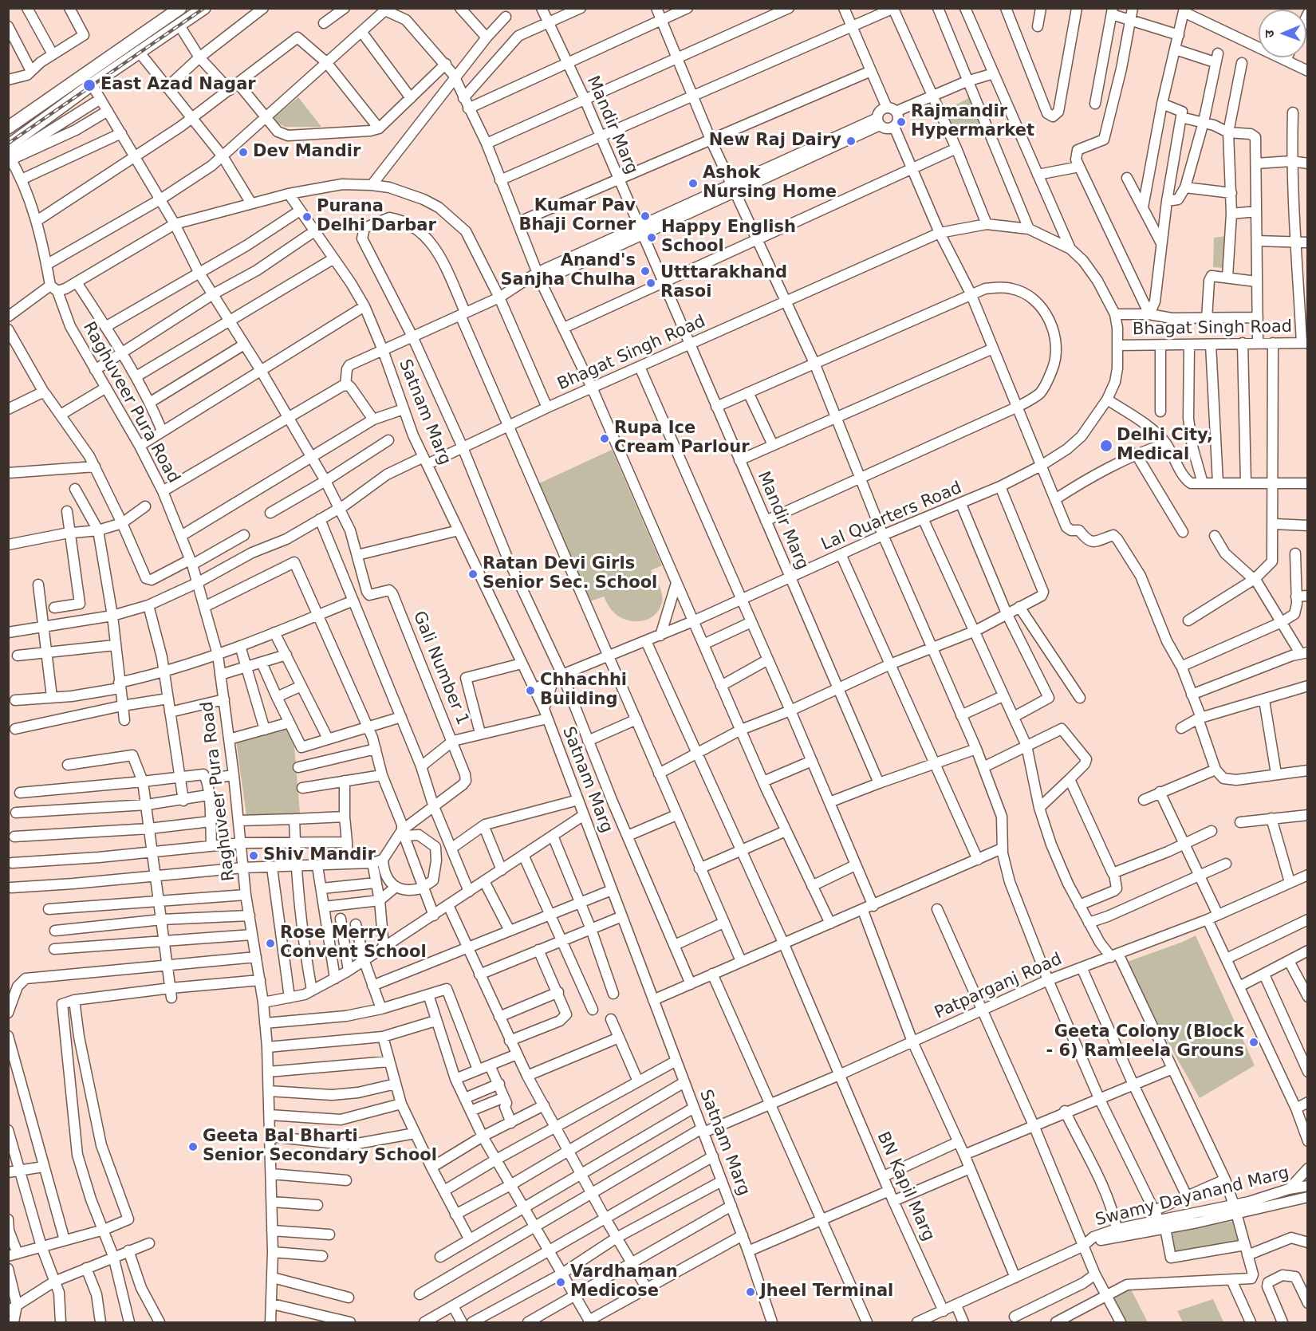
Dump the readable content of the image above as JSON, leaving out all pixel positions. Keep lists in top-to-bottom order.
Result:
{
  "streets": {
    "street": [
      "Mandir Marg",
      "Bhagat Singh Road",
      "Raghuveer Pura Road",
      "Satnam Marg",
      "Lal Quarters Road",
      "Gali Number 1",
      "Patparganj Road",
      "BN Kapil Marg",
      "Swamy Dayanand Marg"
    ]
  },
  "crossings": [
    ["Mandir Marg", "Bhagat Singh Road"],
    ["Mandir Marg", "Lal Quarters Road"],
    ["Bhagat Singh Road", "Raghuveer Pura Road"],
    ["Bhagat Singh Road", "Satnam Marg"],
    ["Bhagat Singh Road", "Lal Quarters Road"],
    ["Satnam Marg", "Lal Quarters Road"],
    ["Satnam Marg", "Patparganj Road"],
    ["Lal Quarters Road", "BN Kapil Marg"],
    ["Patparganj Road", "BN Kapil Marg"],
    ["BN Kapil Marg", "Swamy Dayanand Marg"]
  ],
  "places": [
    "East Azad Nagar",
    "Rajmandir Hypermarket",
    "New Raj Dairy",
    "Dev Mandir",
    "Ashok Nursing Home",
    "Kumar Pav Bhaji Corner",
    "Purana Delhi Darbar",
    "Happy English School",
    "Anand's Sanjha Chulha",
    "Utttarakhand Rasoi",
    "Rupa Ice Cream Parlour",
    "Delhi City, Medical",
    "Ratan Devi Girls Senior Sec. School",
    "Chhachhi Building",
    "Shiv Mandir",
    "Rose Merry Convent School",
    "Geeta Colony (Block - 6) Ramleela Grouns",
    "Geeta Bal Bharti Senior Secondary School",
    "Vardhaman Medicose",
    "Jheel Terminal"
  ],
  "north": "left"
}
